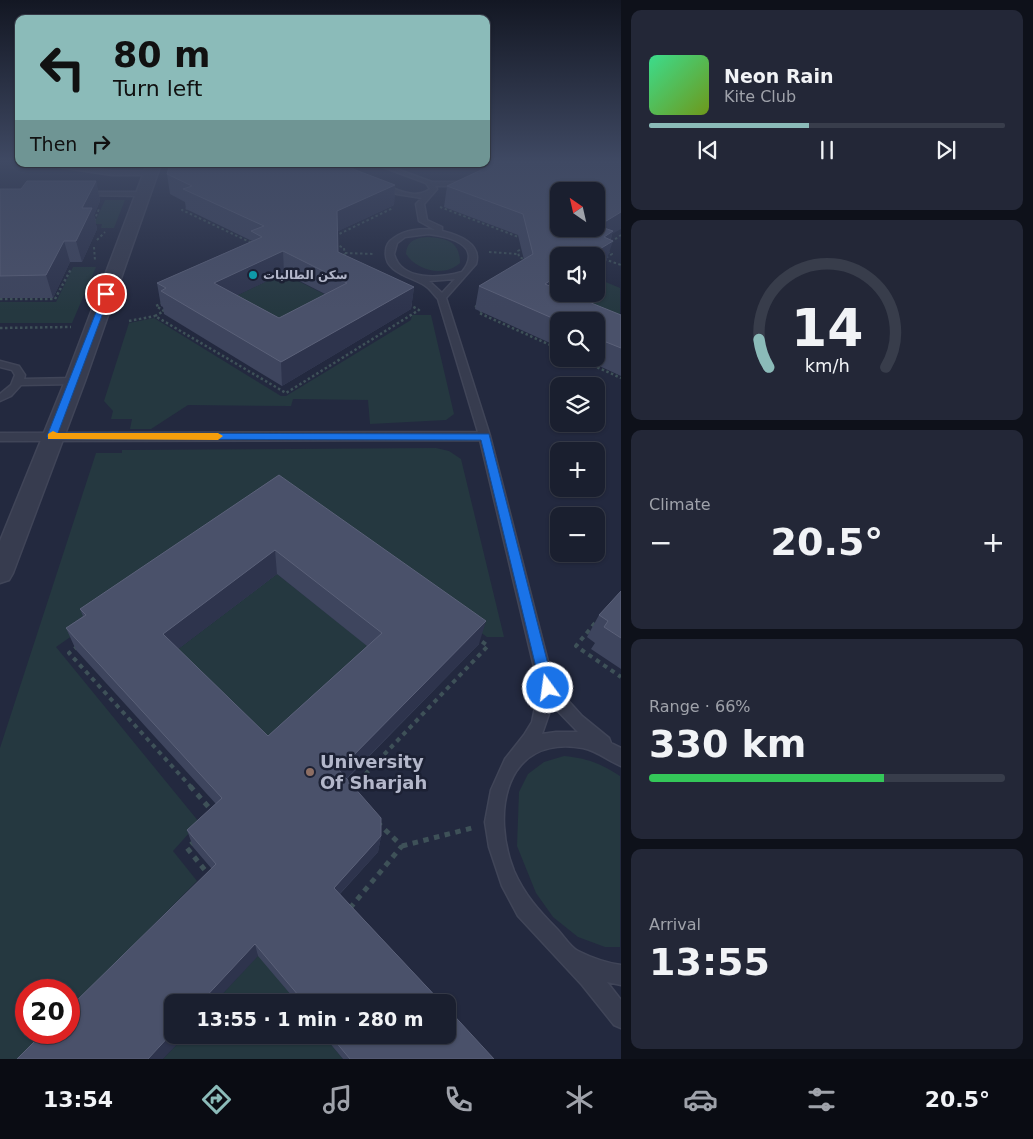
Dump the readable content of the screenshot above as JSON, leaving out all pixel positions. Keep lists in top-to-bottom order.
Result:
{
  "places": ["سكن الطالبات", "University Of Sharjah"],
  "north": "top left",
  "page": {
    "turn": ["80 m", "Turn left"],
    "song": ["Neon Rain", "Kite Club"],
    "then": "Then",
    "map_buttons": ["+", "−"],
    "tile": [
      "Climate",
      ["Range · 66%", "330 km"],
      ["Arrival", "13:55"]
    ],
    "heat": ["−", "20.5°", "+"],
    "limit": "20",
    "trip": "13:55 · 1 min · 280 m",
    "tabs": ["13:54", "20.5°"],
    "gauge": ["14", "km/h"]
  }
}
